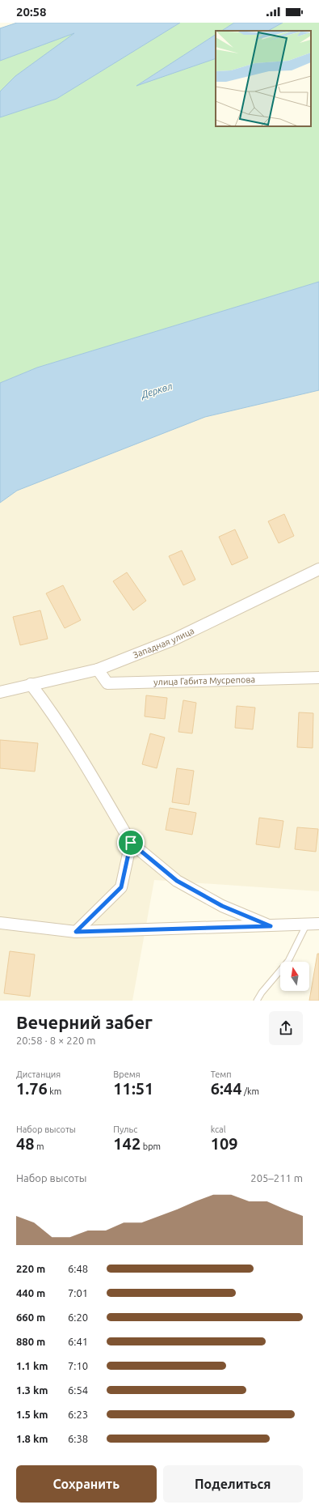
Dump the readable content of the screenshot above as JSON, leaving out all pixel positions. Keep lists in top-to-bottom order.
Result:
{
  "streets": {
    "street": ["Западная улица", "улица Габита Мусрепова"]
  },
  "crossings": [
    ["Западная улица", "улица Габита Мусрепова"]
  ],
  "water": ["Деркөл"],
  "north": "top",
  "page": {
    "status": "20:58",
    "heading": ["Вечерний забег", "20:58 · 8 × 220 m"],
    "stats": [
      ["Дистанция", "1.76 km"],
      ["Время", "11:51"],
      ["Темп", "6:44 /km"],
      ["Набор высоты", "48 m"],
      ["Пульс", "142 bpm"],
      ["kcal", "109"]
    ],
    "chart": ["Набор высоты", "205–211 m"],
    "list": [
      {
        "name": "220 m",
        "note": "6:48"
      },
      {
        "name": "440 m",
        "note": "7:01"
      },
      {
        "name": "660 m",
        "note": "6:20"
      },
      {
        "name": "880 m",
        "note": "6:41"
      },
      {
        "name": "1.1 km",
        "note": "7:10"
      },
      {
        "name": "1.3 km",
        "note": "6:54"
      },
      {
        "name": "1.5 km",
        "note": "6:23"
      },
      {
        "name": "1.8 km",
        "note": "6:38"
      }
    ],
    "buttons": ["Сохранить", "Поделиться"]
  }
}
